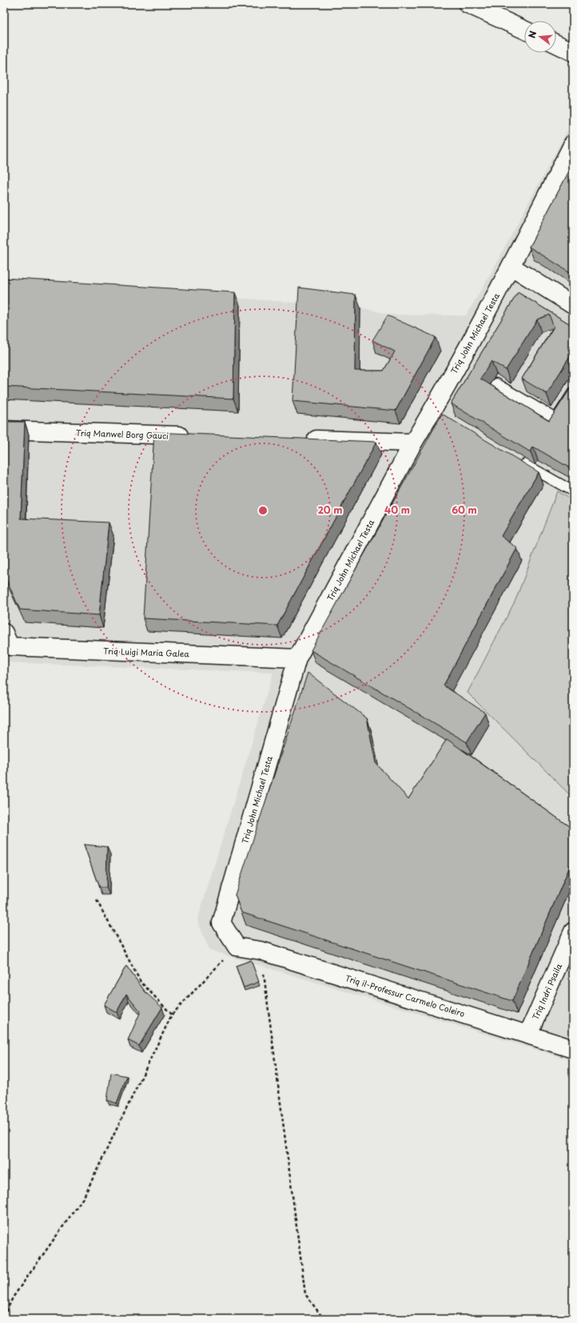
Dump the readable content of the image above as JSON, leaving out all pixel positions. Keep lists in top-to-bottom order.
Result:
{
  "streets": {
    "street": [
      "Triq John Michael Testa",
      "Triq Manwel Borg Gauci",
      "Triq Luigi Maria Galea",
      "Triq Indrì Psaila",
      "Triq il-Professur Carmelo Coleiro"
    ]
  },
  "crossings": [
    ["Triq John Michael Testa", "Triq Luigi Maria Galea"],
    ["Triq John Michael Testa", "Triq il-Professur Carmelo Coleiro"],
    ["Triq Indrì Psaila", "Triq il-Professur Carmelo Coleiro"]
  ],
  "north": "left",
  "rings": ["20 m", "40 m", "60 m"]
}
